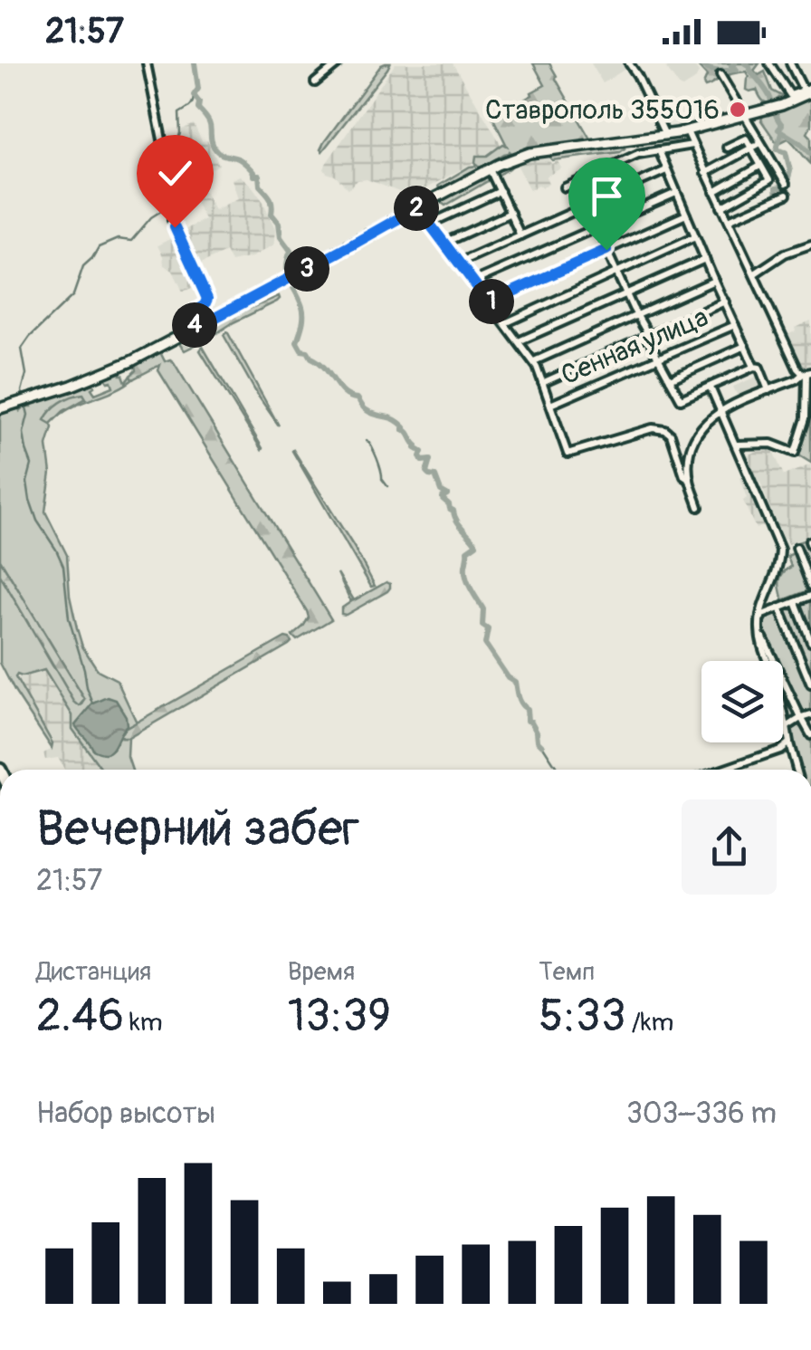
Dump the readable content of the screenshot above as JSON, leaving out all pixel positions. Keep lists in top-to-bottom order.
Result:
{
  "streets": {
    "street": ["Сенная улица"]
  },
  "places": ["Ставрополь 355016"],
  "page": {
    "status": "21:57",
    "pins": [
      "2",
      "3",
      "1",
      "4"
    ],
    "heading": ["Вечерний забег", "21:57"],
    "stats": [
      ["Дистанция", "2.46 km"],
      ["Время", "13:39"],
      ["Темп", "5:33 /km"]
    ],
    "chart": ["Набор высоты", "303–336 m"]
  }
}
